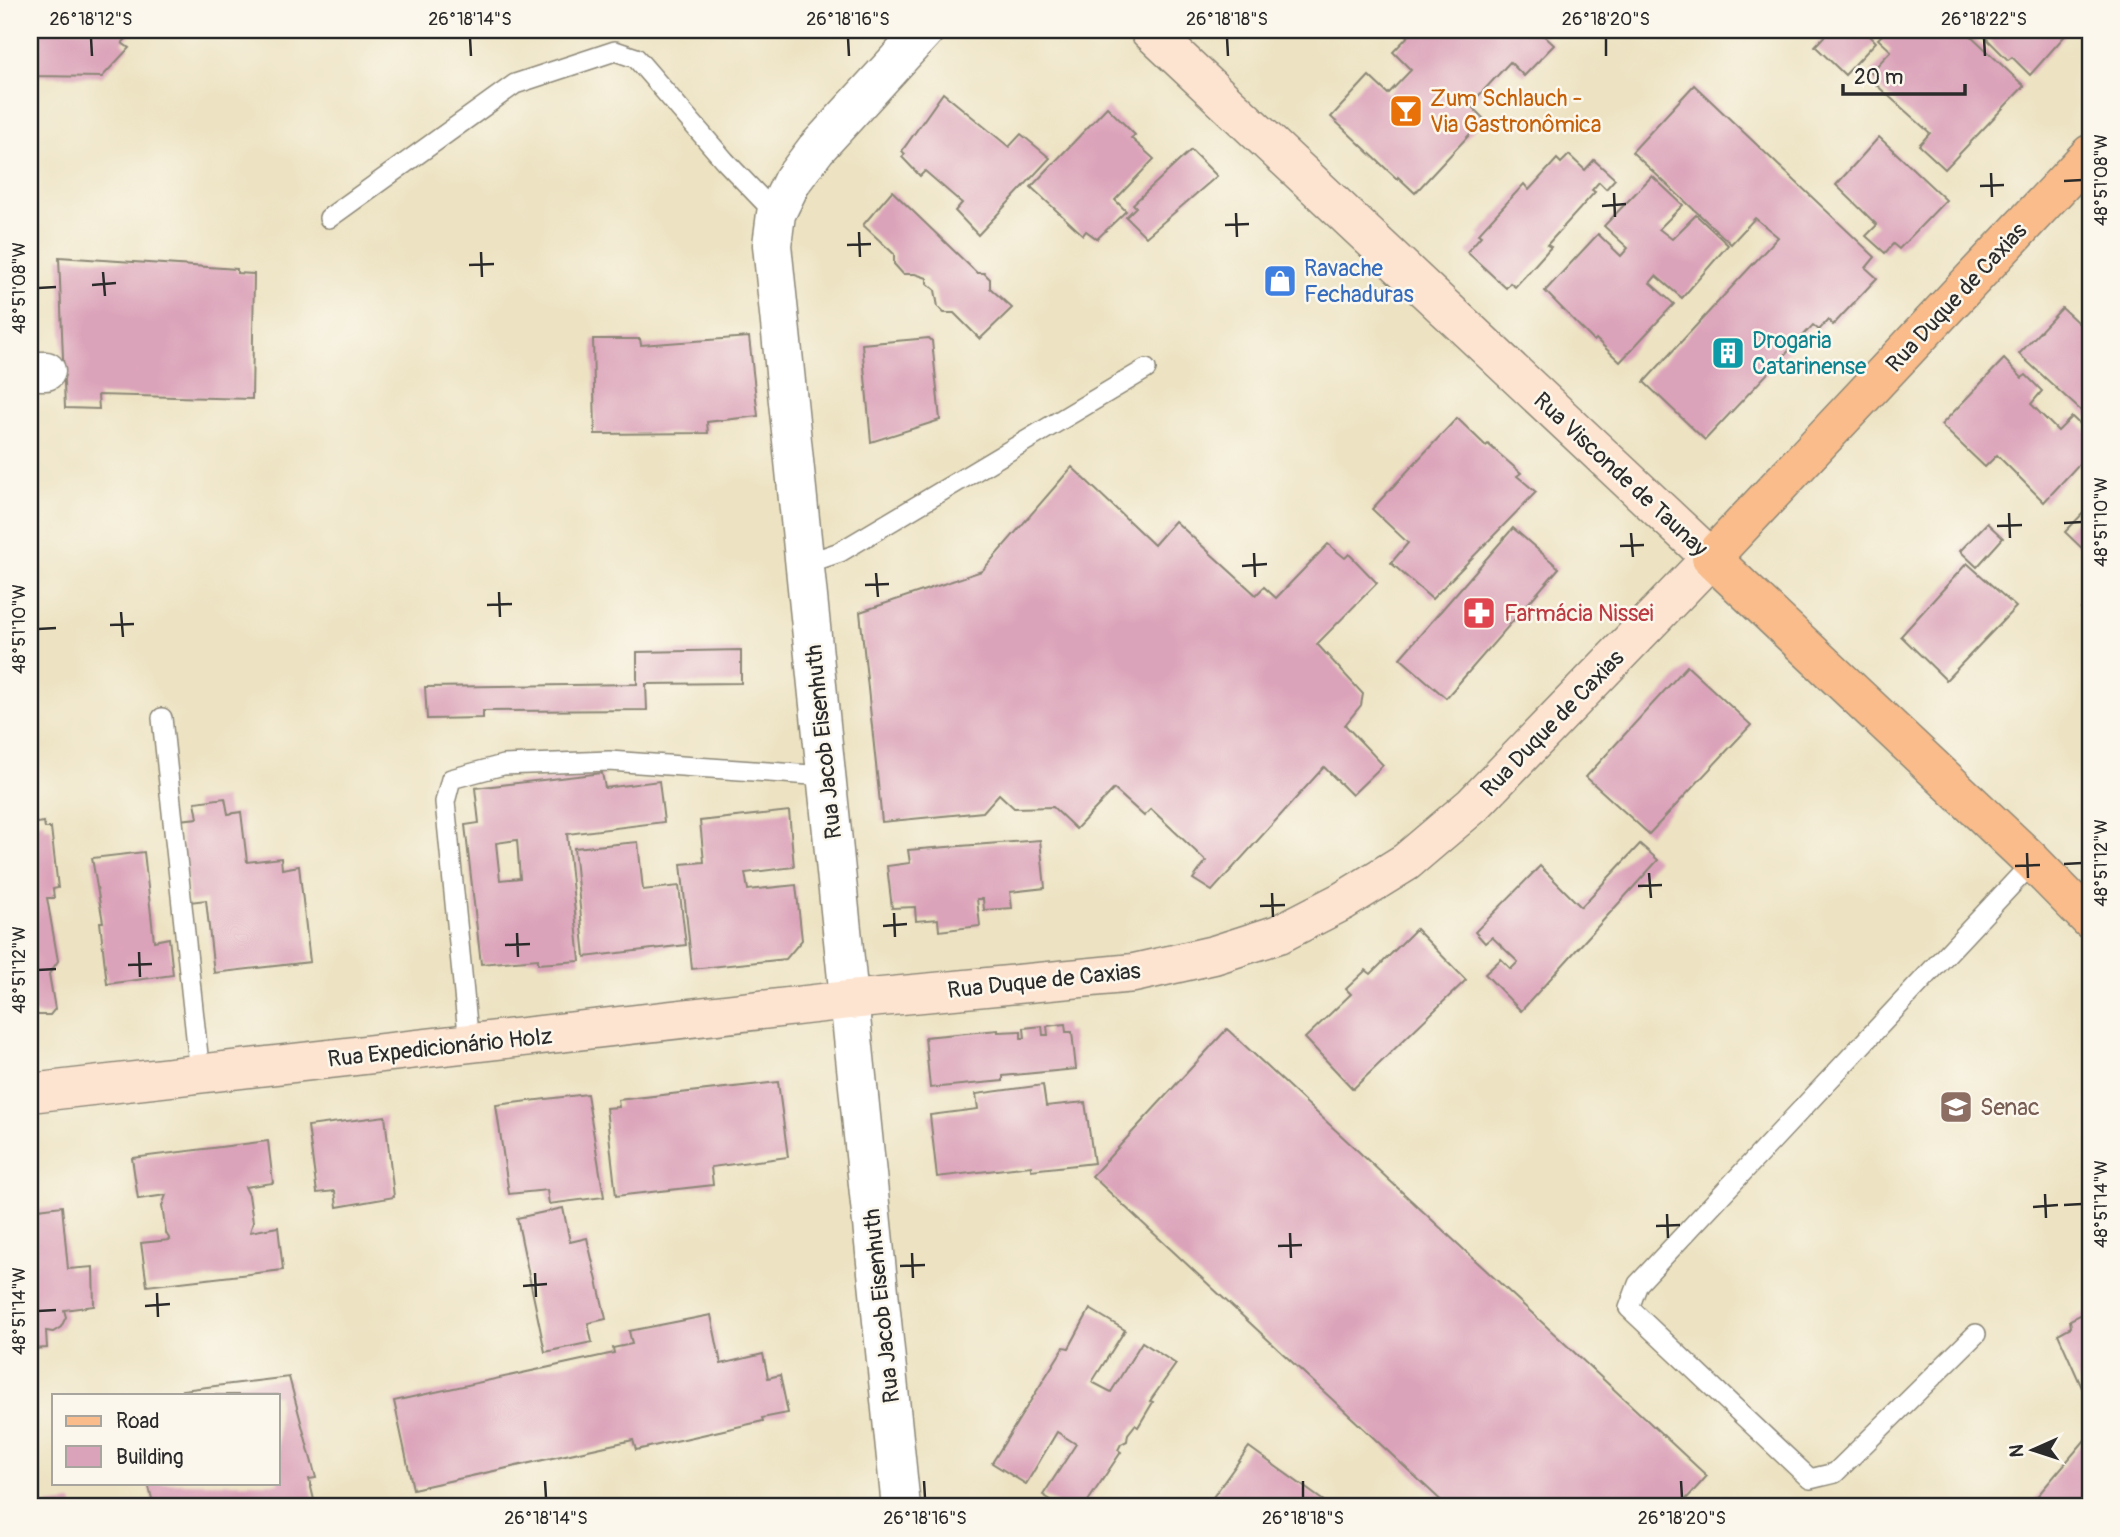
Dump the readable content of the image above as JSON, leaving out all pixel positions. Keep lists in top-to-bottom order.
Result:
{
  "streets": {
    "main road": ["Rua Duque de Caxias", "Rua Visconde de Taunay", "Rua Expedicionário Holz"],
    "street": ["Rua Jacob Eisenhuth"]
  },
  "crossings": [
    ["Rua Duque de Caxias", "Rua Visconde de Taunay"],
    ["Rua Duque de Caxias", "Rua Jacob Eisenhuth"],
    ["Rua Duque de Caxias", "Rua Expedicionário Holz"],
    ["Rua Jacob Eisenhuth", "Rua Expedicionário Holz"]
  ],
  "places": {
    "bar": ["Zum Schlauch - Via Gastronômica"],
    "shop": ["Ravache Fechaduras"],
    "building": ["Drogaria Catarinense"],
    "pharmacy": ["Farmácia Nissei"],
    "school or university": ["Senac"]
  },
  "legend": ["Road", "Building"],
  "scale_bar": "20 m",
  "north": "left",
  "coordinates": [
    "26°18'12\"S",
    "26°18'14\"S",
    "26°18'16\"S",
    "26°18'18\"S",
    "26°18'20\"S",
    "26°18'22\"S",
    "48°51'08\"W",
    "48°51'10\"W",
    "48°51'12\"W",
    "48°51'14\"W"
  ]
}
